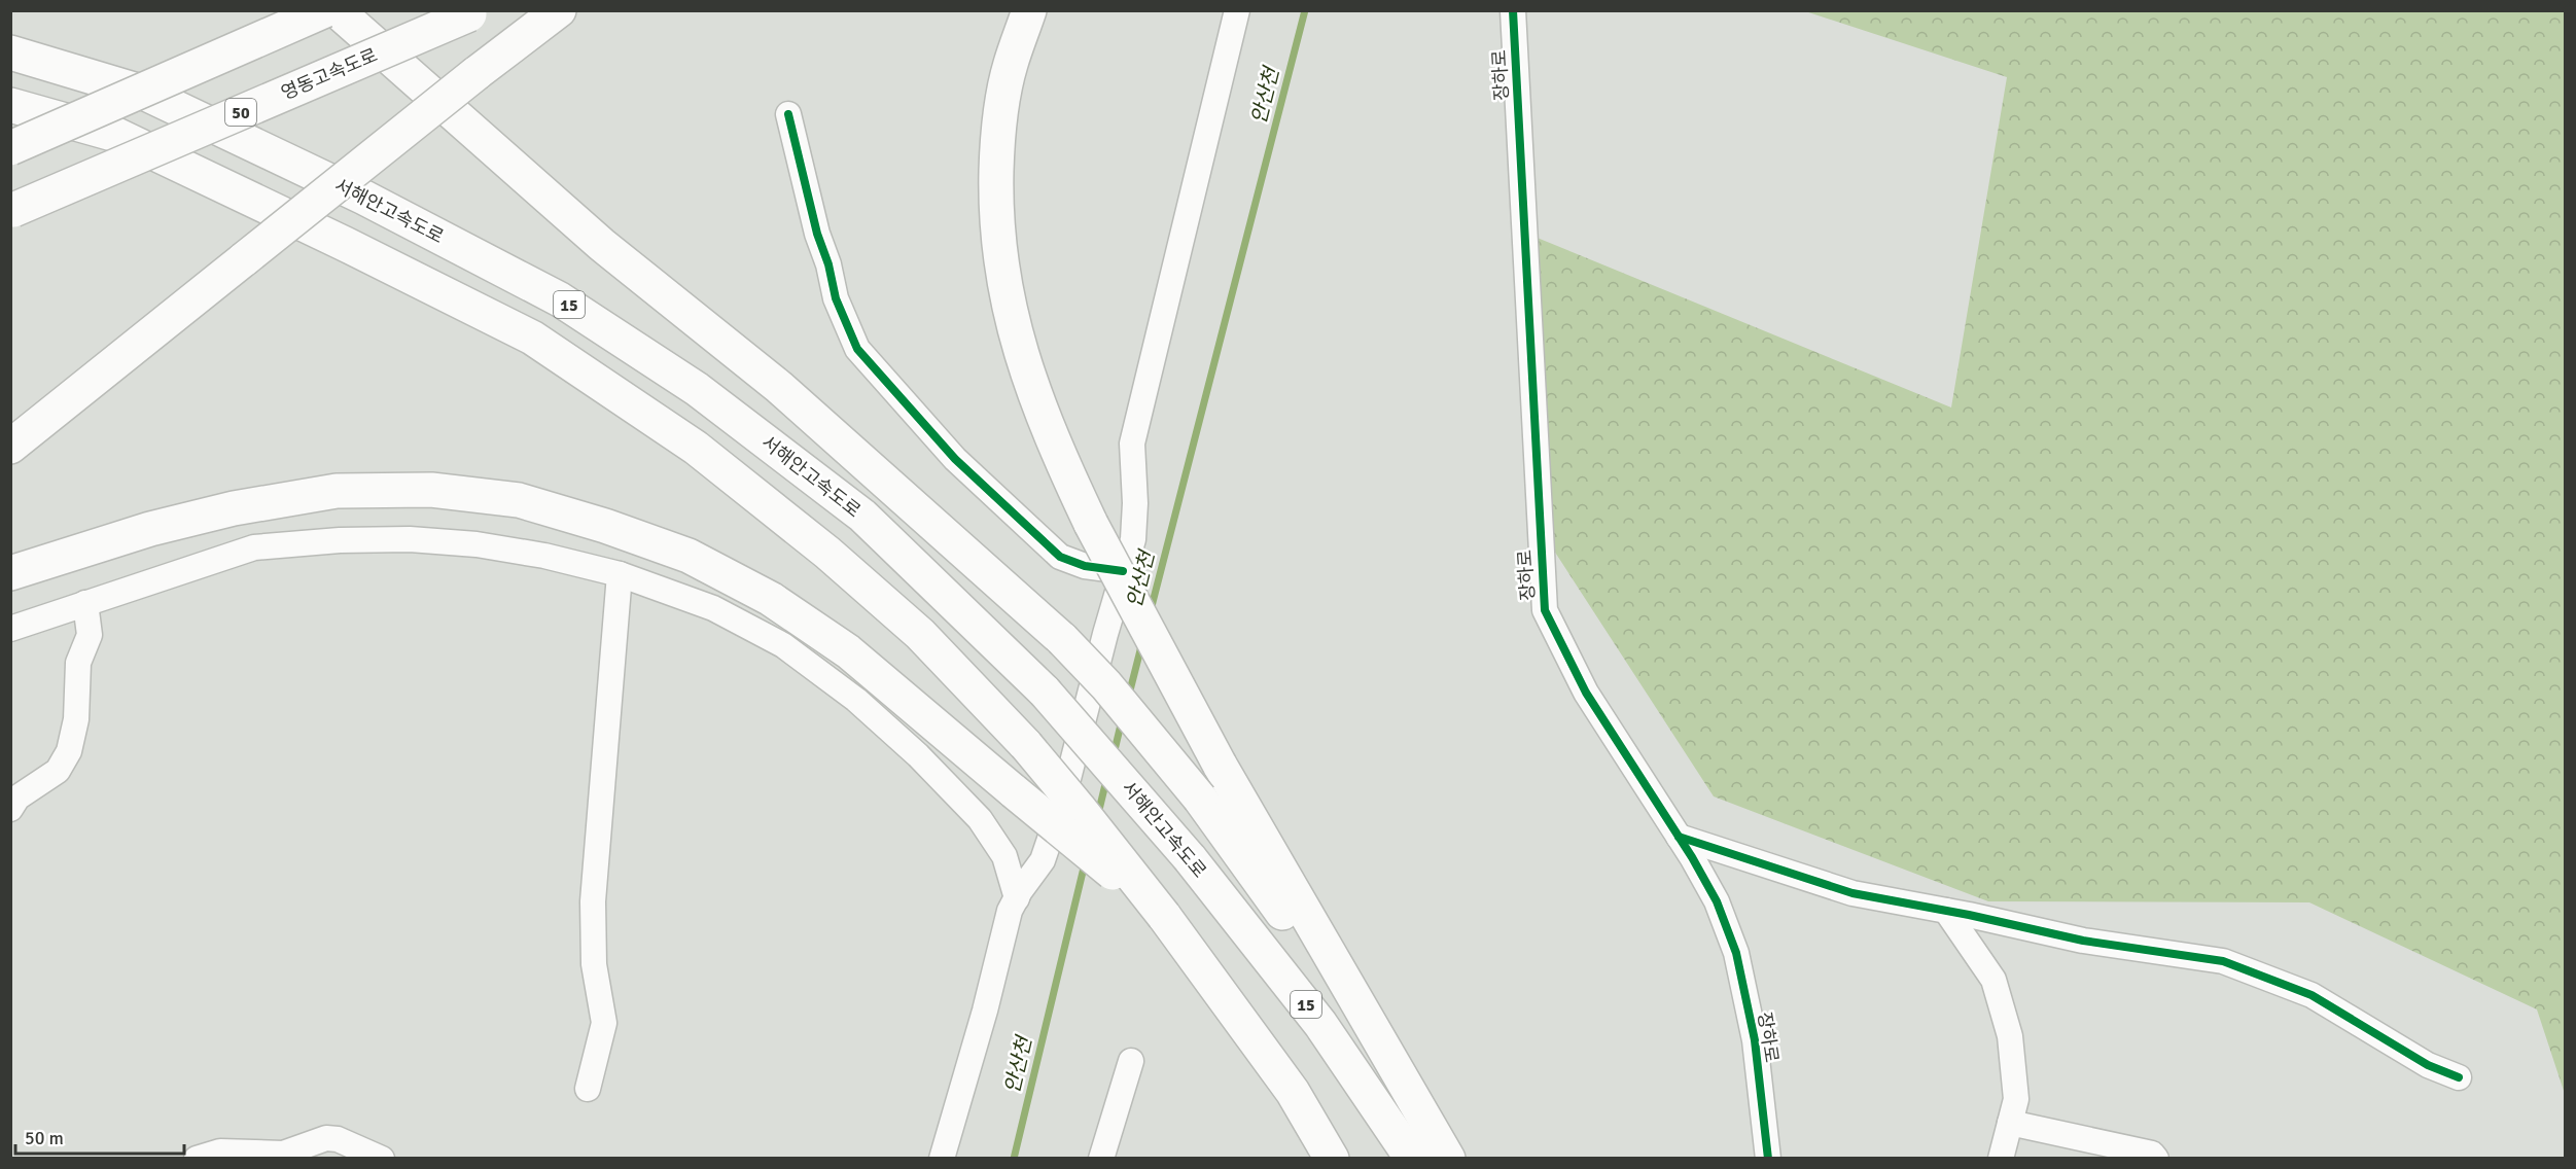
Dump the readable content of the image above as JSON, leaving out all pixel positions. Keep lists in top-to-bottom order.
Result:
{
  "streets": {
    "highway": [
      "영동고속도로",
      "50",
      "서해안고속도로",
      "15"
    ],
    "street": ["장하로"]
  },
  "water": ["안산천"],
  "scale_bar": "50 m"
}
